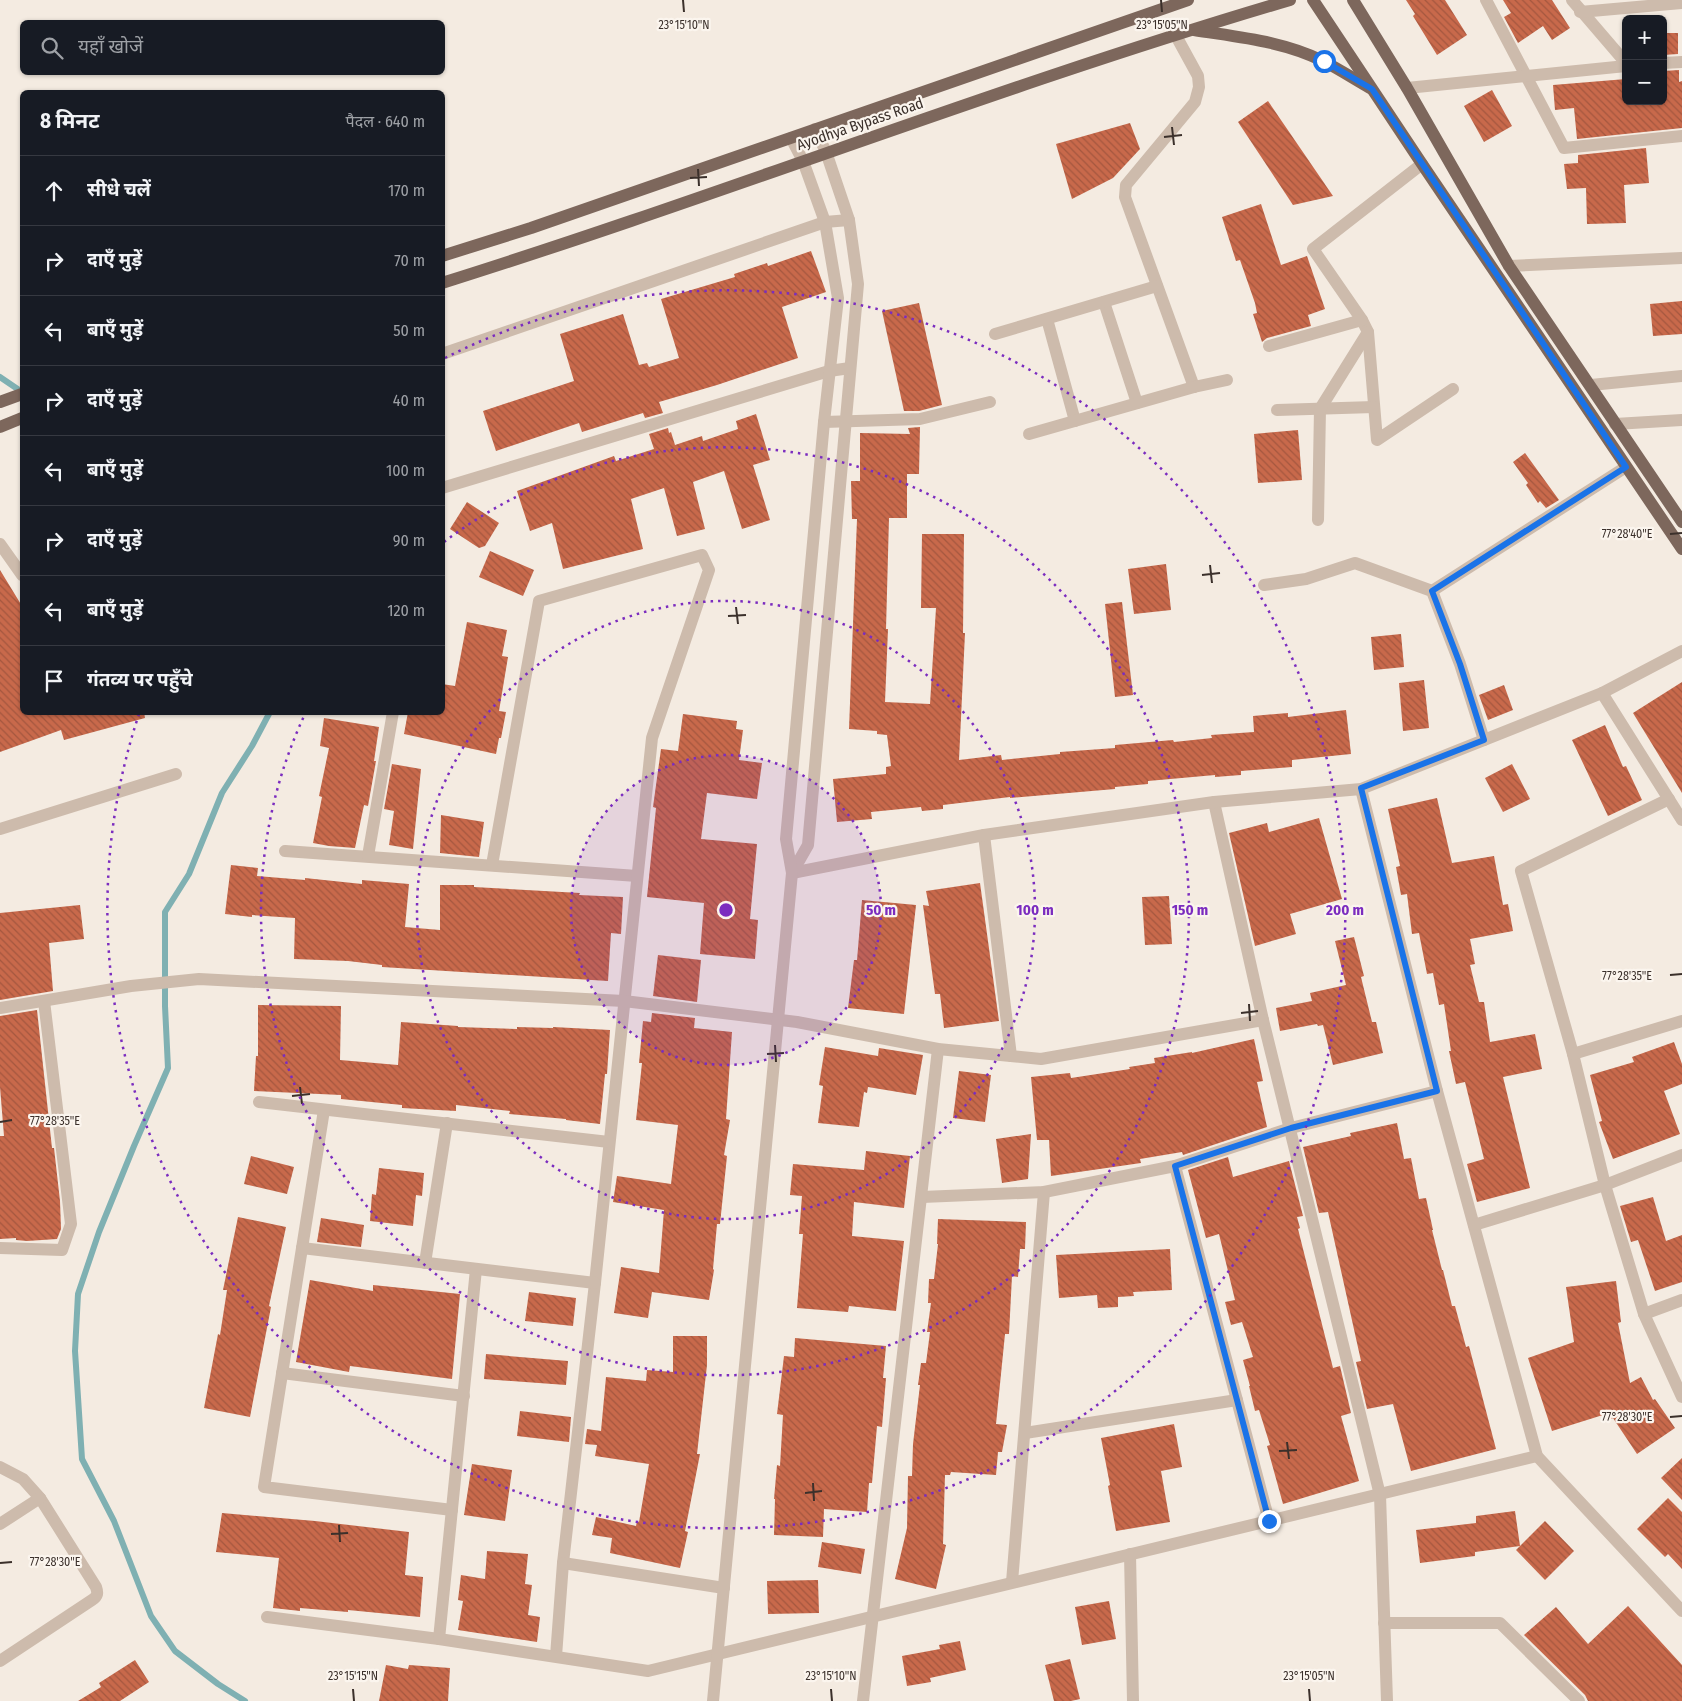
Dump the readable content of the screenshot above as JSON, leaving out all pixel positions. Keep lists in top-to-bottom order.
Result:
{
  "streets": {
    "main road": ["Ayodhya Bypass Road"]
  },
  "page": {
    "map_buttons": ["+", "−"],
    "search": "यहाँ खोजें",
    "heading": ["8 मिनट", "पैदल · 640 m"],
    "list": [
      ["सीधे चलें", "170 m"],
      ["दाएँ मुड़ें", "70 m"],
      ["बाएँ मुड़ें", "50 m"],
      ["दाएँ मुड़ें", "40 m"],
      ["बाएँ मुड़ें", "100 m"],
      ["दाएँ मुड़ें", "90 m"],
      ["बाएँ मुड़ें", "120 m"],
      "गंतव्य पर पहुँचे"
    ]
  },
  "coordinates": [
    "23°15'10\"N",
    "23°15'05\"N",
    "77°28'40\"E",
    "77°28'35\"E",
    "77°28'30\"E",
    "23°15'15\"N"
  ],
  "rings": [
    "50 m",
    "100 m",
    "150 m",
    "200 m"
  ]
}
